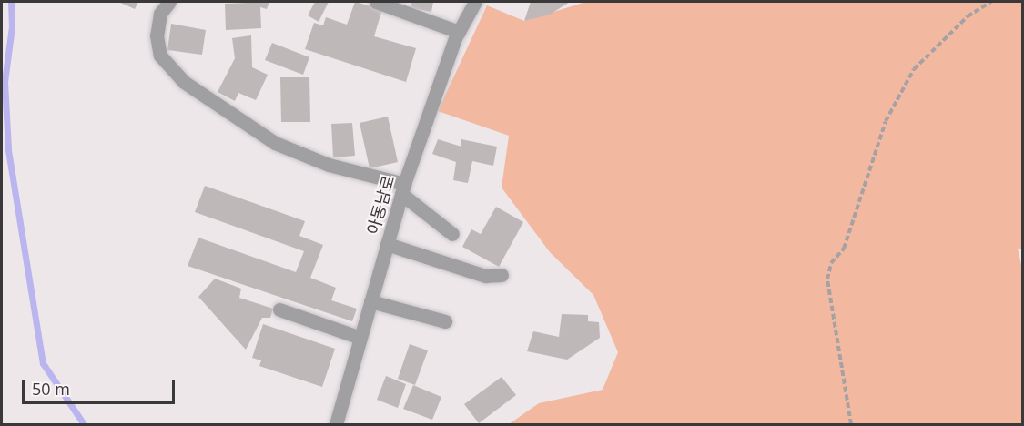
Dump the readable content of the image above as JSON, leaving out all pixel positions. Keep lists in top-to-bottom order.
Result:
{
  "streets": {
    "street": ["아동남로"]
  },
  "scale_bar": "50 m"
}
